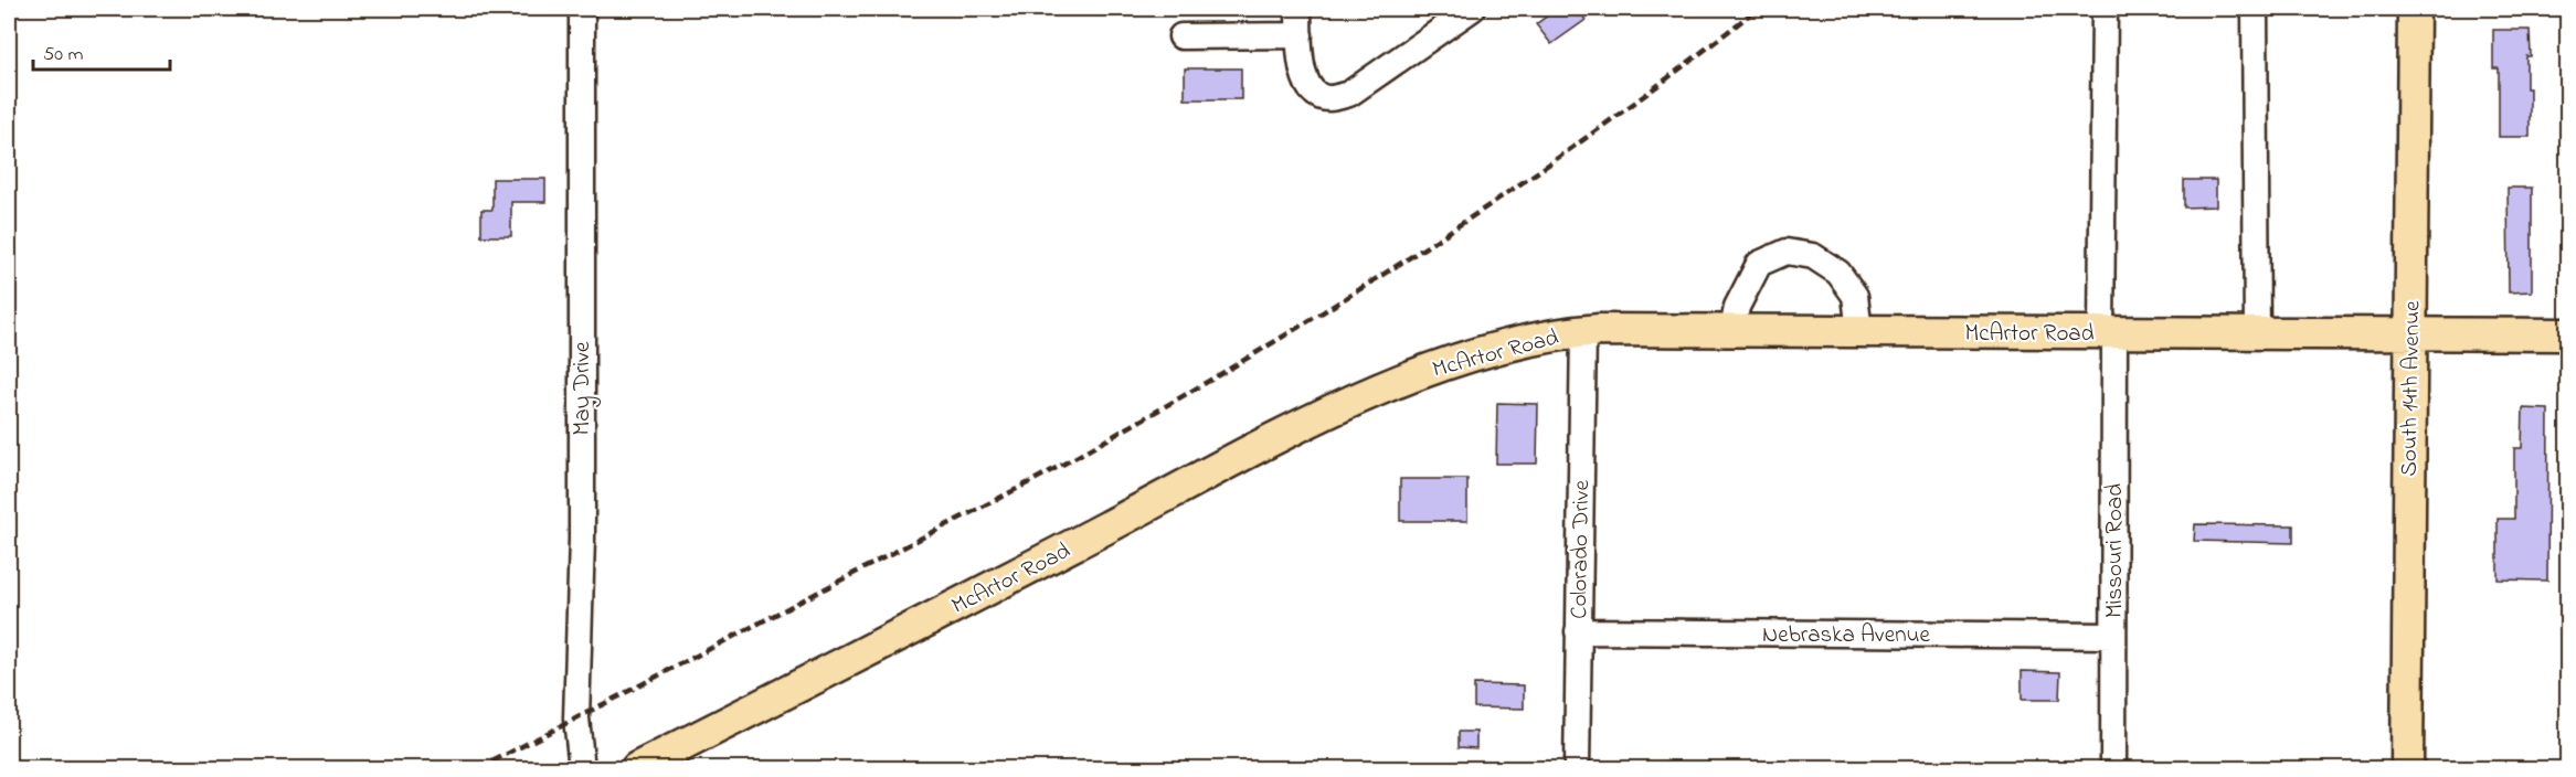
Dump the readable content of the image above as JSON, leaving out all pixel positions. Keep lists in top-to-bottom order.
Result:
{
  "streets": {
    "main road": ["McArtor Road", "South 14th Avenue"],
    "street": [
      "May Drive",
      "Colorado Drive",
      "Missouri Road",
      "Nebraska Avenue"
    ]
  },
  "crossings": [
    ["McArtor Road", "South 14th Avenue"],
    ["McArtor Road", "Colorado Drive"],
    ["McArtor Road", "Missouri Road"],
    ["Colorado Drive", "Nebraska Avenue"],
    ["Missouri Road", "Nebraska Avenue"]
  ],
  "scale_bar": "50 m"
}
